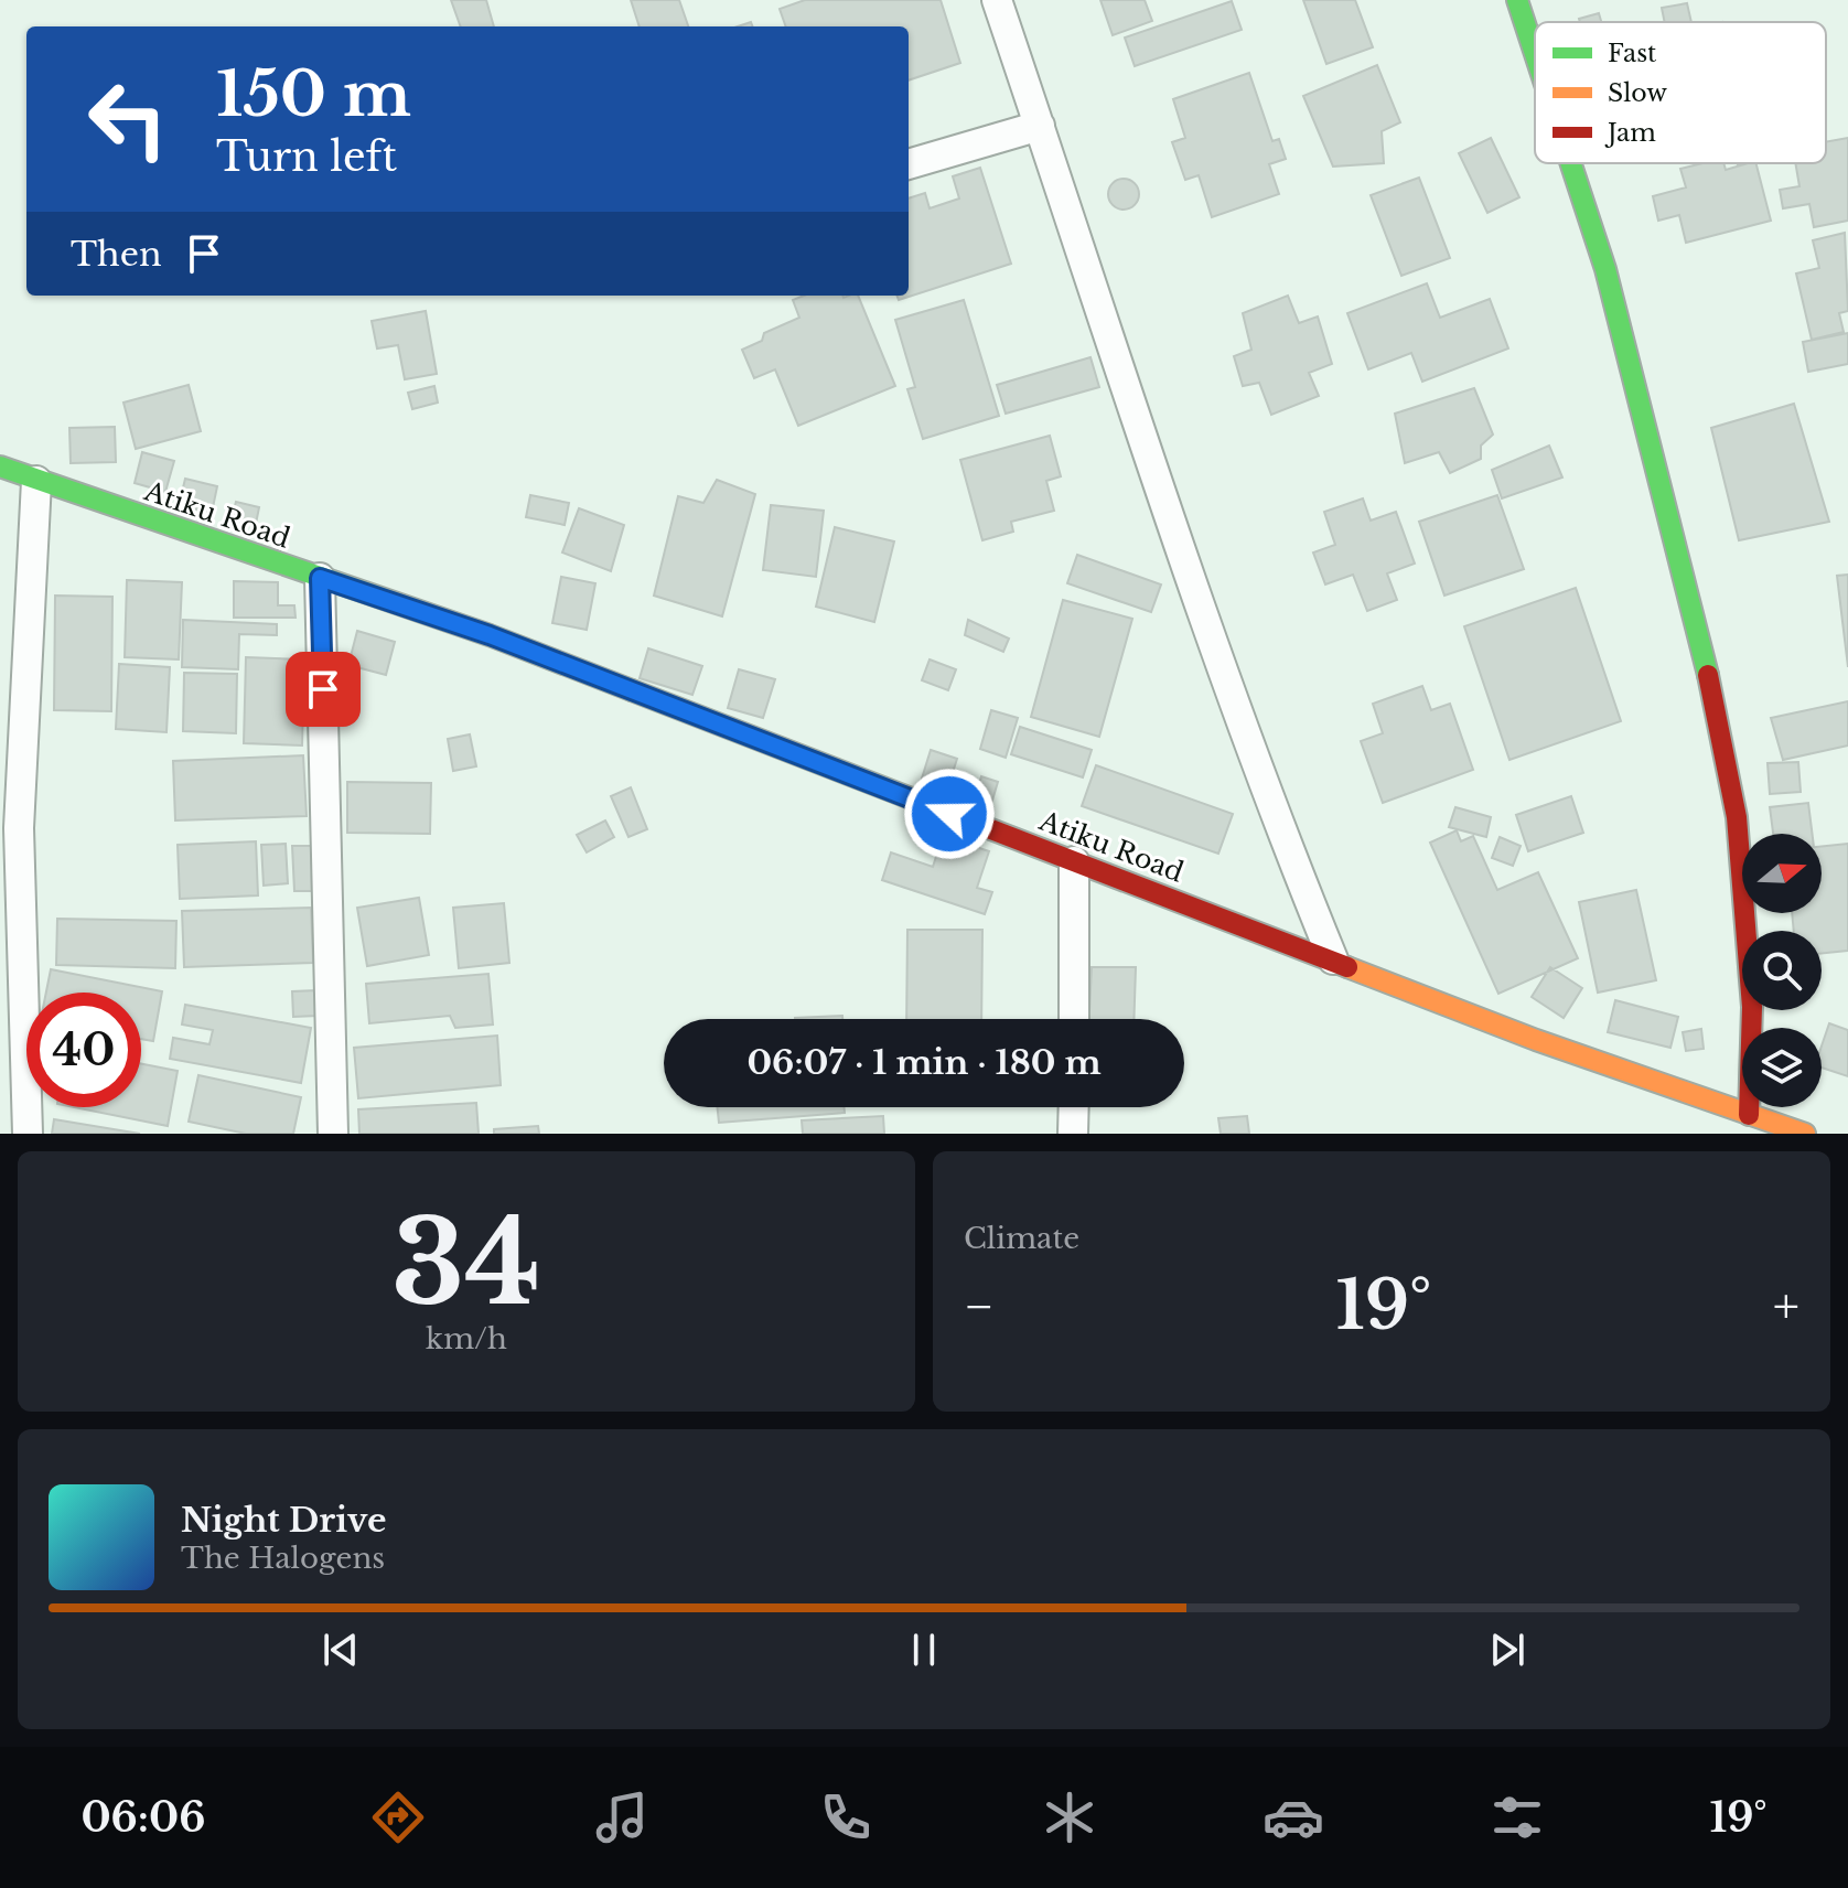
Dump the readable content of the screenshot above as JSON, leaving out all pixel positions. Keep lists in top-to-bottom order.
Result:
{
  "streets": {
    "street": ["Atiku Road"]
  },
  "legend": ["Fast", "Slow", "Jam"],
  "north": "right",
  "page": {
    "turn": ["150 m", "Turn left"],
    "then": "Then",
    "limit": "40",
    "trip": "06:07 · 1 min · 180 m",
    "tile": [
      ["34", "km/h"],
      "Climate"
    ],
    "heat": ["−", "19°", "+"],
    "song": ["Night Drive", "The Halogens"],
    "tabs": ["06:06", "19°"]
  }
}
